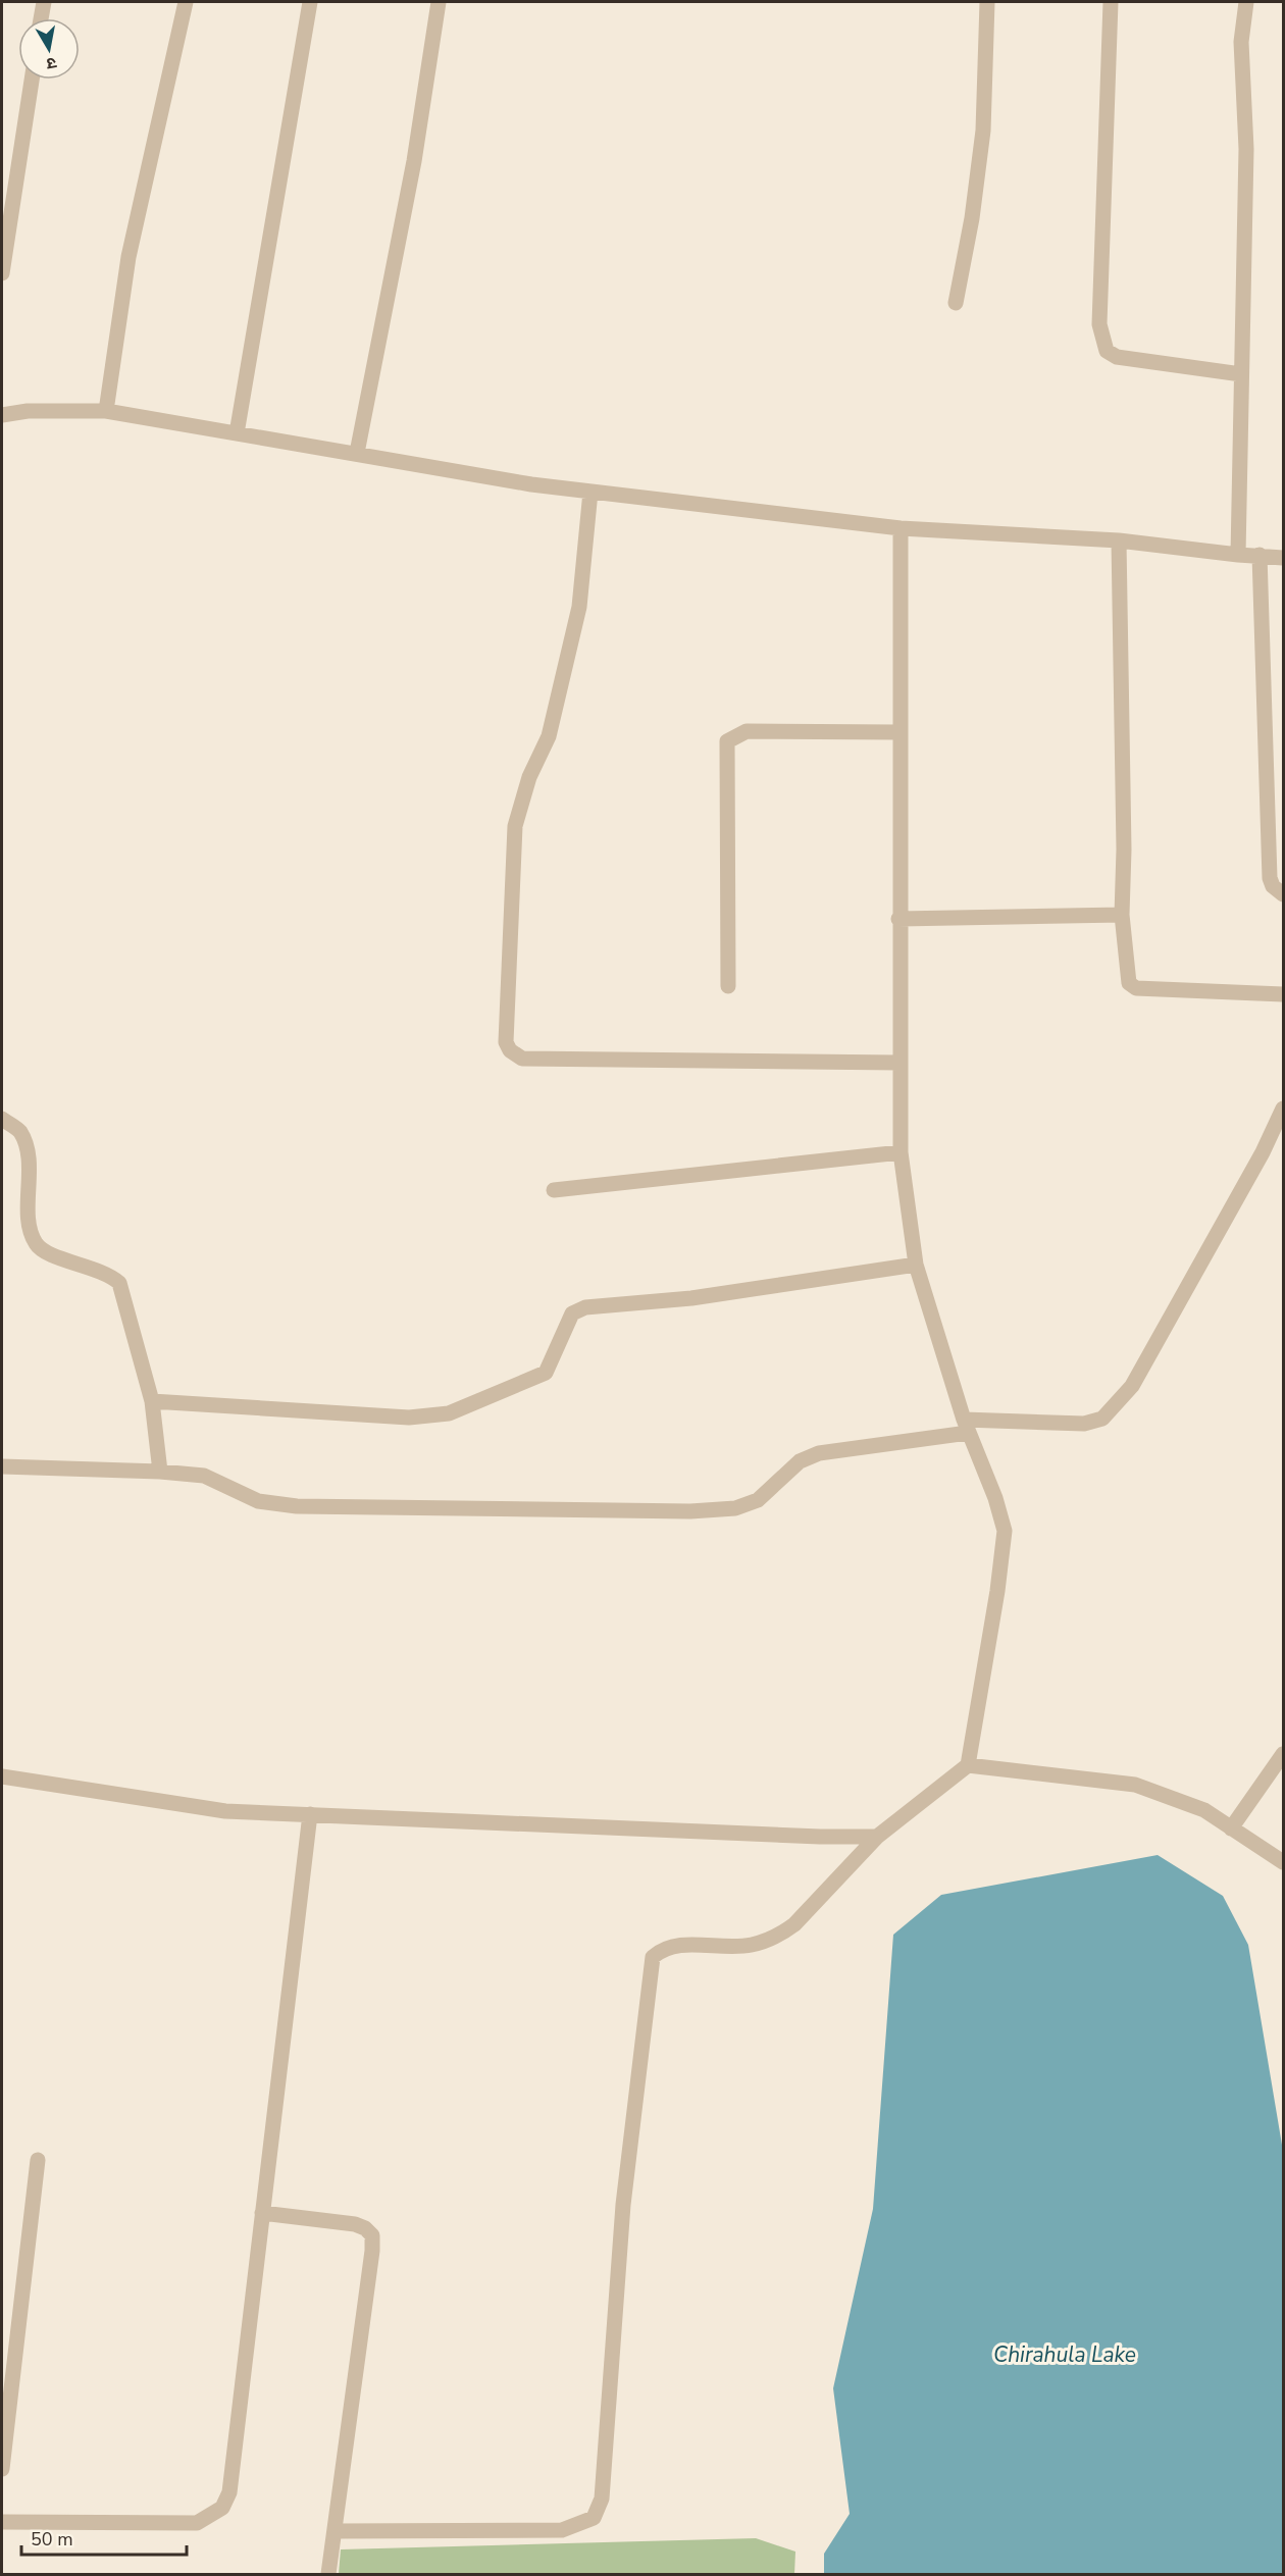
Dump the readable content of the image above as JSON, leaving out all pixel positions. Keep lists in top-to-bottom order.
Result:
{
  "water": ["Chirahula Lake"],
  "scale_bar": "50 m",
  "north": "bottom"
}
